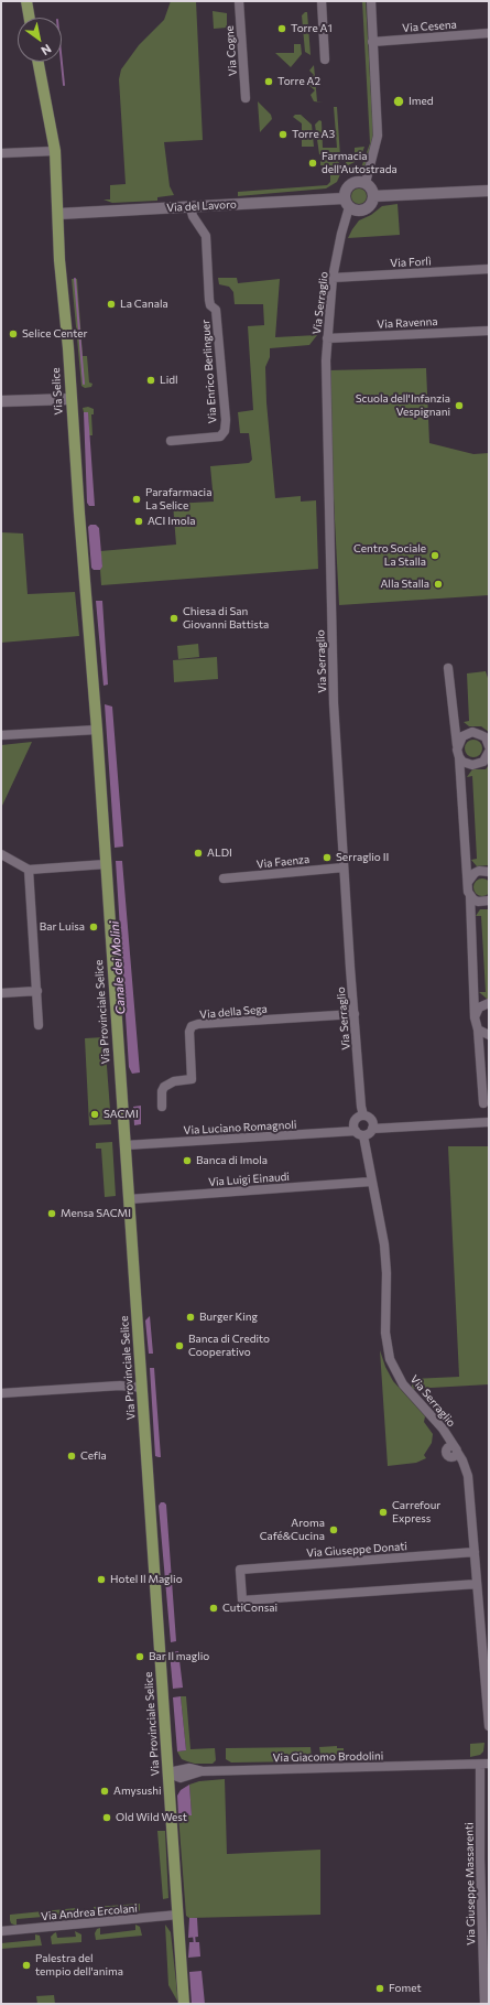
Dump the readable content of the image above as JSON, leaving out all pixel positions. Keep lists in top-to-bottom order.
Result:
{
  "streets": {
    "main road": ["Via del Lavoro", "Via Selice", "Via Provinciale Selice"],
    "street": [
      "Via Cesena",
      "Via Cogne",
      "Via Forlì",
      "Via Serraglio",
      "Via Ravenna",
      "Via Enrico Berlinguer",
      "Via Faenza",
      "Via della Sega",
      "Via Luciano Romagnoli",
      "Via Luigi Einaudi",
      "Via Giuseppe Donati",
      "Via Giacomo Brodolini",
      "Via Giuseppe Massarenti",
      "Via Andrea Ercolani"
    ]
  },
  "crossings": [
    ["Via del Lavoro", "Via Serraglio"],
    ["Via del Lavoro", "Via Enrico Berlinguer"],
    ["Via del Lavoro", "Via Selice"],
    ["Via Forlì", "Via Serraglio"],
    ["Via Serraglio", "Via Ravenna"],
    ["Via Serraglio", "Via Faenza"],
    ["Via Serraglio", "Via della Sega"],
    ["Via Serraglio", "Via Luciano Romagnoli"],
    ["Via Serraglio", "Via Luigi Einaudi"],
    ["Via Serraglio", "Via Giuseppe Donati"],
    ["Via Selice", "Via Provinciale Selice"],
    ["Via Provinciale Selice", "Via Luciano Romagnoli"],
    ["Via Provinciale Selice", "Via Luigi Einaudi"],
    ["Via Provinciale Selice", "Via Giacomo Brodolini"],
    ["Via Provinciale Selice", "Via Andrea Ercolani"],
    ["Via Giacomo Brodolini", "Via Giuseppe Massarenti"]
  ],
  "water": ["Canale dei Molini"],
  "places": [
    "Torre A1",
    "Torre A2",
    "Imed",
    "Torre A3",
    "Farmacia dell'Autostrada",
    "La Canala",
    "Selice Center",
    "Lidl",
    "Scuola dell'Infanzia Vespignani",
    "Parafarmacia La Selice",
    "ACI Imola",
    "Centro Sociale La Stalla",
    "Alla Stalla",
    "Chiesa di San Giovanni Battista",
    "ALDI",
    "Serraglio II",
    "Bar Luisa",
    "SACMI",
    "Banca di Imola",
    "Mensa SACMI",
    "Burger King",
    "Banca di Credito Cooperativo",
    "Cefla",
    "Carrefour Express",
    "Aroma Café&Cucina",
    "Hotel Il Maglio",
    "CutiConsai",
    "Bar Il maglio",
    "Amysushi",
    "Old Wild West",
    "Palestra del tempio dell'anima",
    "Fomet"
  ],
  "north": "bottom right"
}
